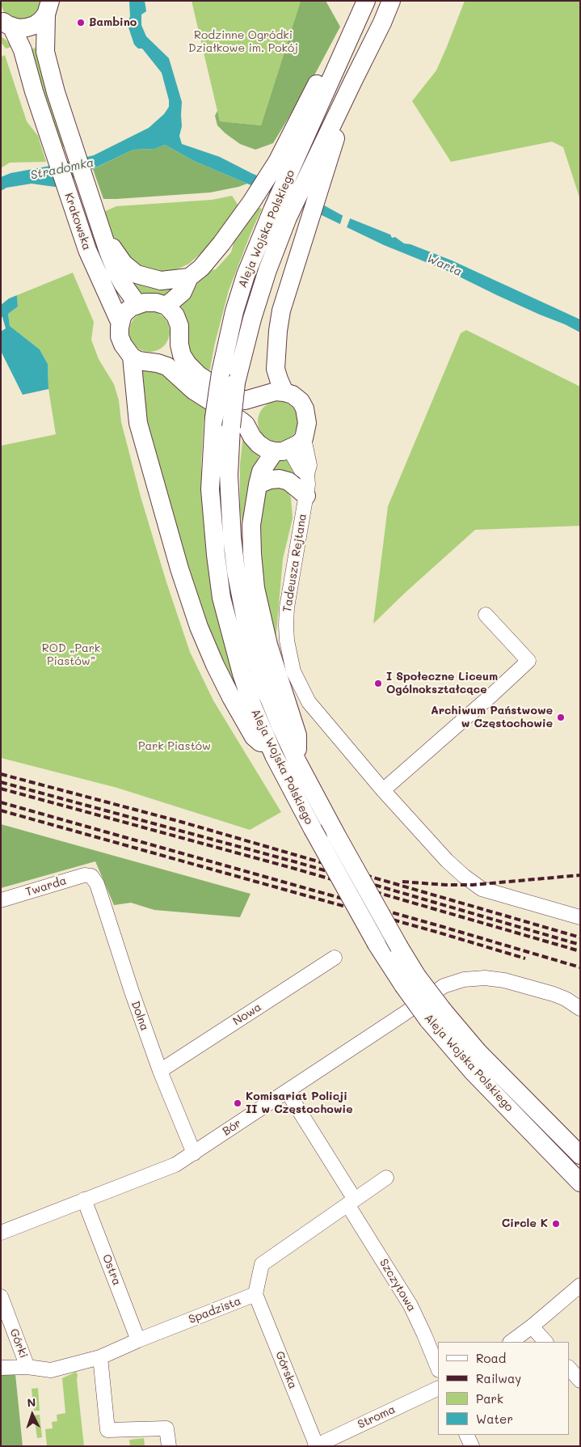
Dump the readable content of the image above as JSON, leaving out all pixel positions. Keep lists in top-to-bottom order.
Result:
{
  "streets": {
    "main road": ["Krakowska", "Aleja Wojska Polskiego"],
    "street": [
      "Tadeusza Rejtana",
      "Twarda",
      "Nowa",
      "Dolna",
      "Bór",
      "Ostra",
      "Szczytowa",
      "Spadzista",
      "Górki",
      "Górska",
      "Stroma"
    ]
  },
  "crossings": [
    ["Twarda", "Dolna"],
    ["Nowa", "Dolna"],
    ["Dolna", "Bór"],
    ["Bór", "Ostra"],
    ["Bór", "Szczytowa"],
    ["Ostra", "Spadzista"],
    ["Szczytowa", "Spadzista"],
    ["Spadzista", "Górki"],
    ["Spadzista", "Górska"],
    ["Górska", "Stroma"]
  ],
  "water": ["Stradomka", "Warta"],
  "parks": ["Rodzinne Ogródki Działkowe im. Pokój", "ROD „Park Piastów”", "Park Piastów"],
  "places": [
    "Bambino",
    "I Społeczne Liceum Ogólnokształcące",
    "Archiwum Państwowe w Częstochowie",
    "Komisariat Policji II w Częstochowie",
    "Circle K"
  ],
  "legend": [
    "Road",
    "Railway",
    "Park",
    "Water"
  ],
  "north": "top"
}
